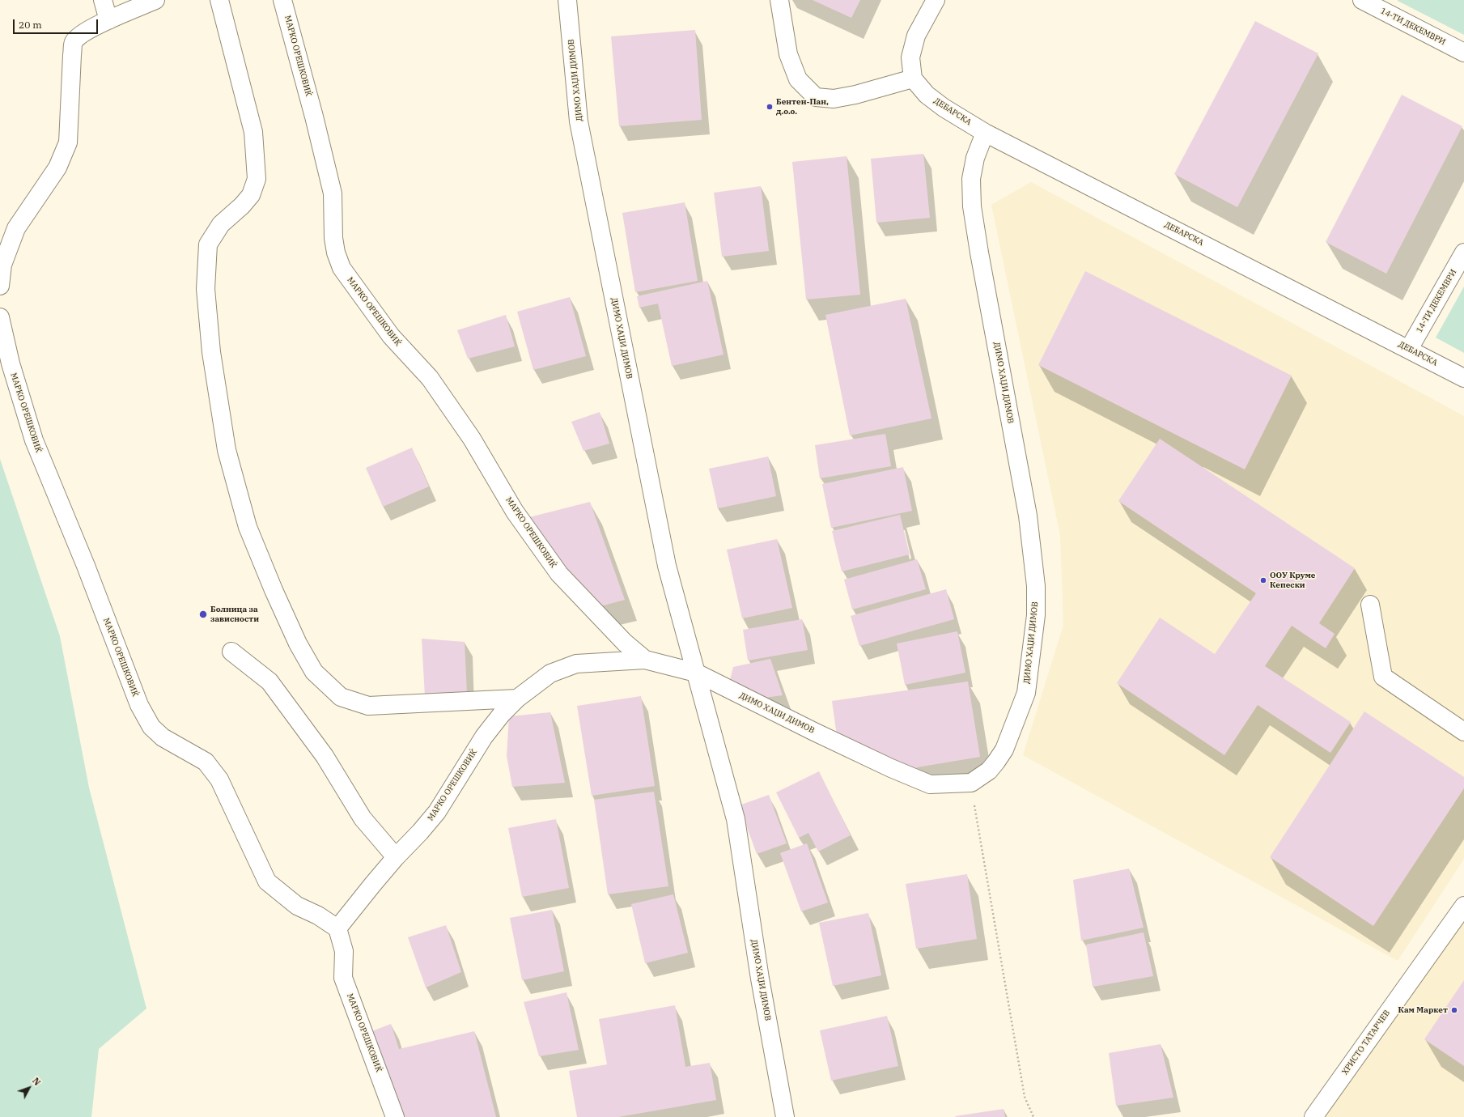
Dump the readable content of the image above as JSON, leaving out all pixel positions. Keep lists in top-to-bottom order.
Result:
{
  "streets": {
    "street": [
      "14-ТИ ДЕКЕМВРИ",
      "МАРКО ОРЕШКОВИЌ",
      "ДИМО ХАЏИ ДИМОВ",
      "ДЕБАРСКА",
      "ХРИСТО ТАТАРЧЕВ"
    ]
  },
  "crossings": [
    ["14-ТИ ДЕКЕМВРИ", "ДЕБАРСКА"],
    ["ДИМО ХАЏИ ДИМОВ", "ДЕБАРСКА"]
  ],
  "places": [
    "Бентен-Пан, д.о.о.",
    "ООУ Круме Кепески",
    "Болница за зависности",
    "Кам Маркет"
  ],
  "scale_bar": "20 m",
  "north": "top right"
}
